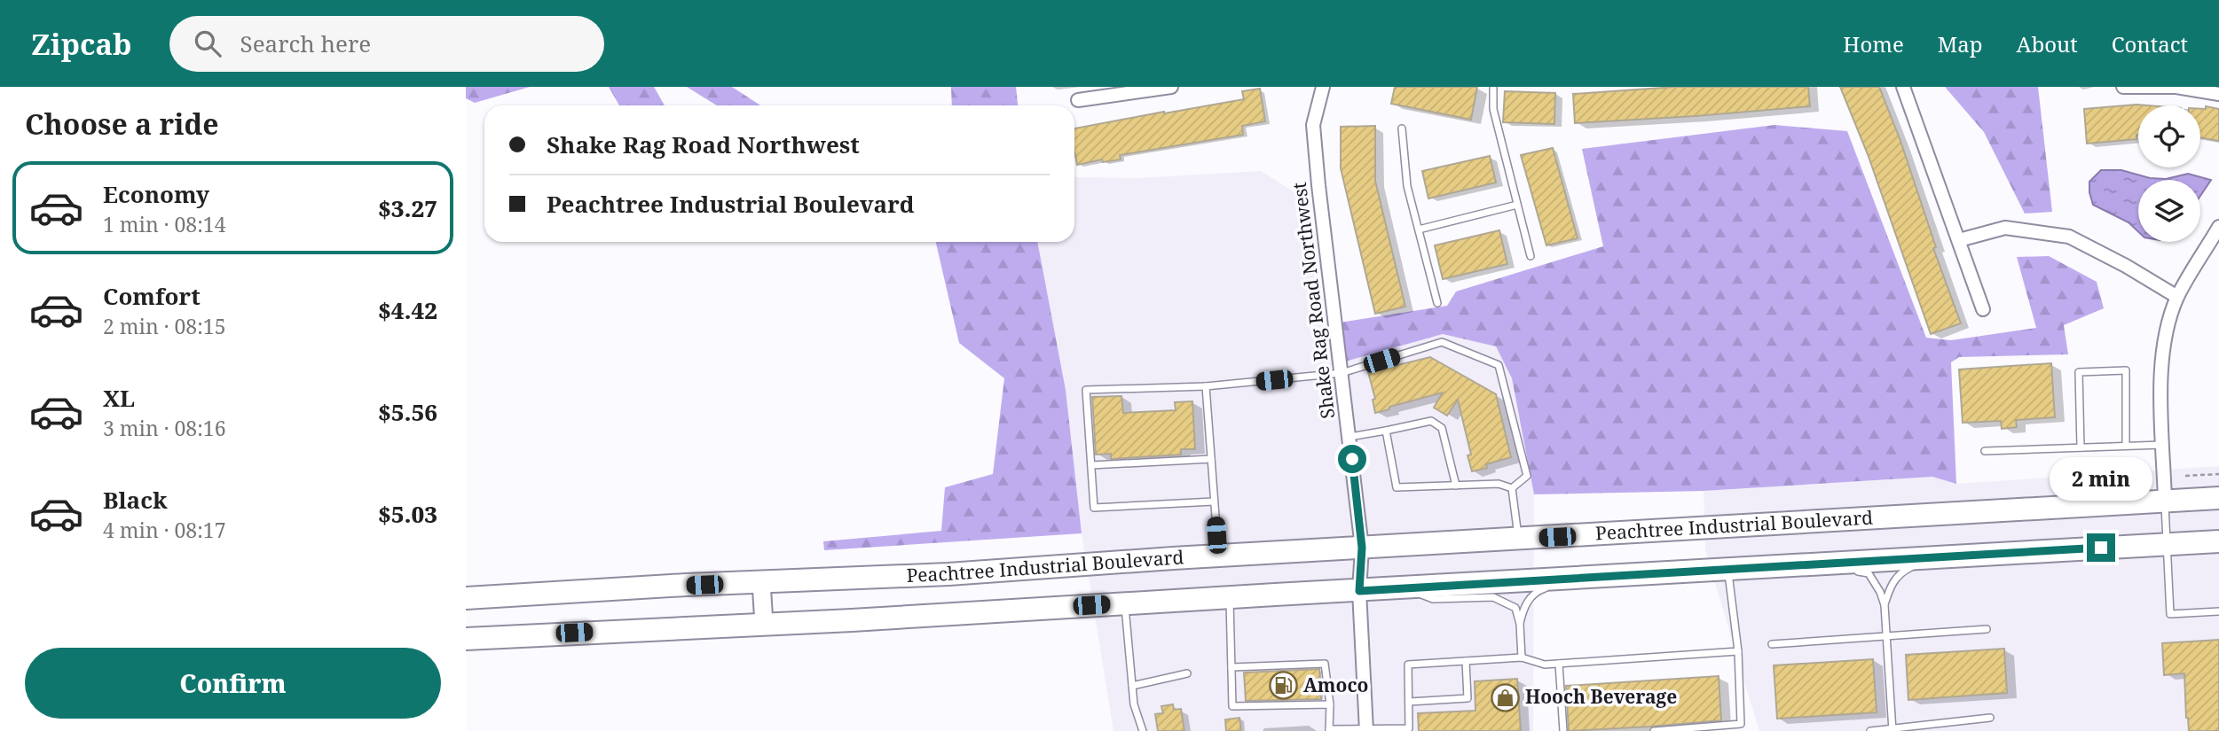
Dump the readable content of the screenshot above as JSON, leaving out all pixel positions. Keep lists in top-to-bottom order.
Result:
{
  "streets": {
    "highway": ["Peachtree Industrial Boulevard"],
    "street": ["Shake Rag Road Northwest"]
  },
  "crossings": [
    ["Shake Rag Road Northwest", "Peachtree Industrial Boulevard"]
  ],
  "places": {
    "fuel station": ["Amoco"],
    "shop": ["Hooch Beverage"]
  },
  "page": {
    "header": "Zipcab",
    "search": "Search here",
    "nav": [
      "Home",
      "Map",
      "About",
      "Contact"
    ],
    "heading": "Choose a ride",
    "banner": ["Shake Rag Road Northwest", "Peachtree Industrial Boulevard"],
    "list": [
      {
        "name": "Economy",
        "note": "1 min · 08:14",
        "value": "$3.27"
      },
      {
        "name": "Comfort",
        "note": "2 min · 08:15",
        "value": "$4.42"
      },
      {
        "name": "XL",
        "note": "3 min · 08:16",
        "value": "$5.56"
      },
      {
        "name": "Black",
        "note": "4 min · 08:17",
        "value": "$5.03"
      }
    ],
    "bubble": "2 min",
    "buttons": "Confirm"
  }
}
